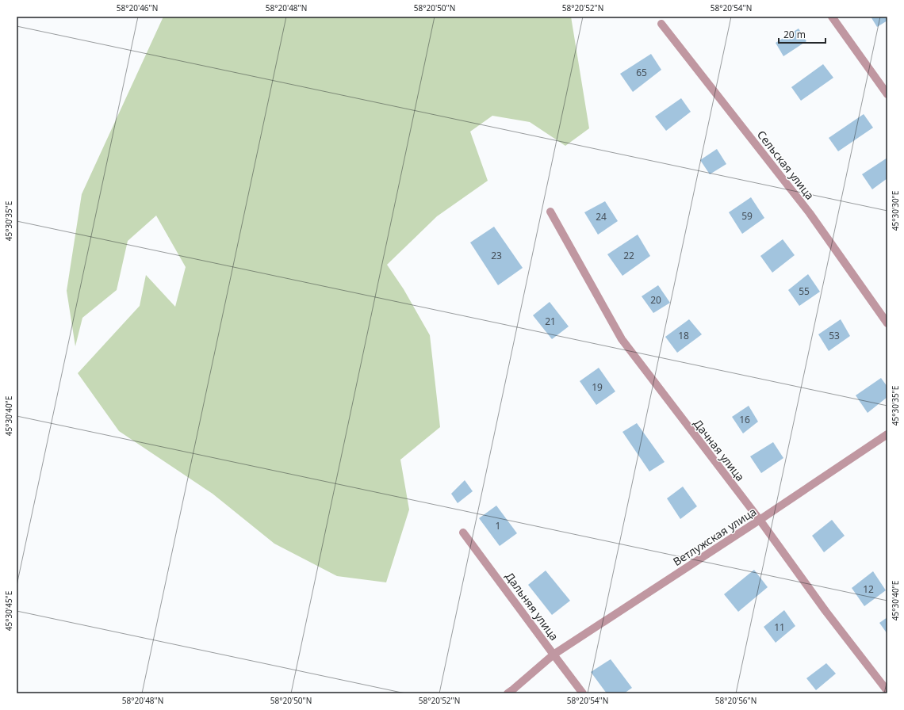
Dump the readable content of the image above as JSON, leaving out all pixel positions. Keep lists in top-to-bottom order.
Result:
{
  "streets": {
    "street": [
      "Сельская улица",
      "Дачная улица",
      "Ветлужская улица",
      "Дальняя улица"
    ]
  },
  "crossings": [
    ["Дачная улица", "Ветлужская улица"],
    ["Ветлужская улица", "Дальняя улица"]
  ],
  "house_numbers": [
    "65",
    "59",
    "24",
    "23",
    "22",
    "55",
    "20",
    "21",
    "18",
    "53",
    "19",
    "16",
    "1",
    "12",
    "11"
  ],
  "scale_bar": "20 m",
  "coordinates": [
    "58°20'46\"N",
    "58°20'48\"N",
    "58°20'50\"N",
    "58°20'52\"N",
    "58°20'54\"N",
    "45°30'30\"E",
    "45°30'35\"E",
    "45°30'40\"E",
    "45°30'45\"E",
    "58°20'56\"N"
  ]
}
